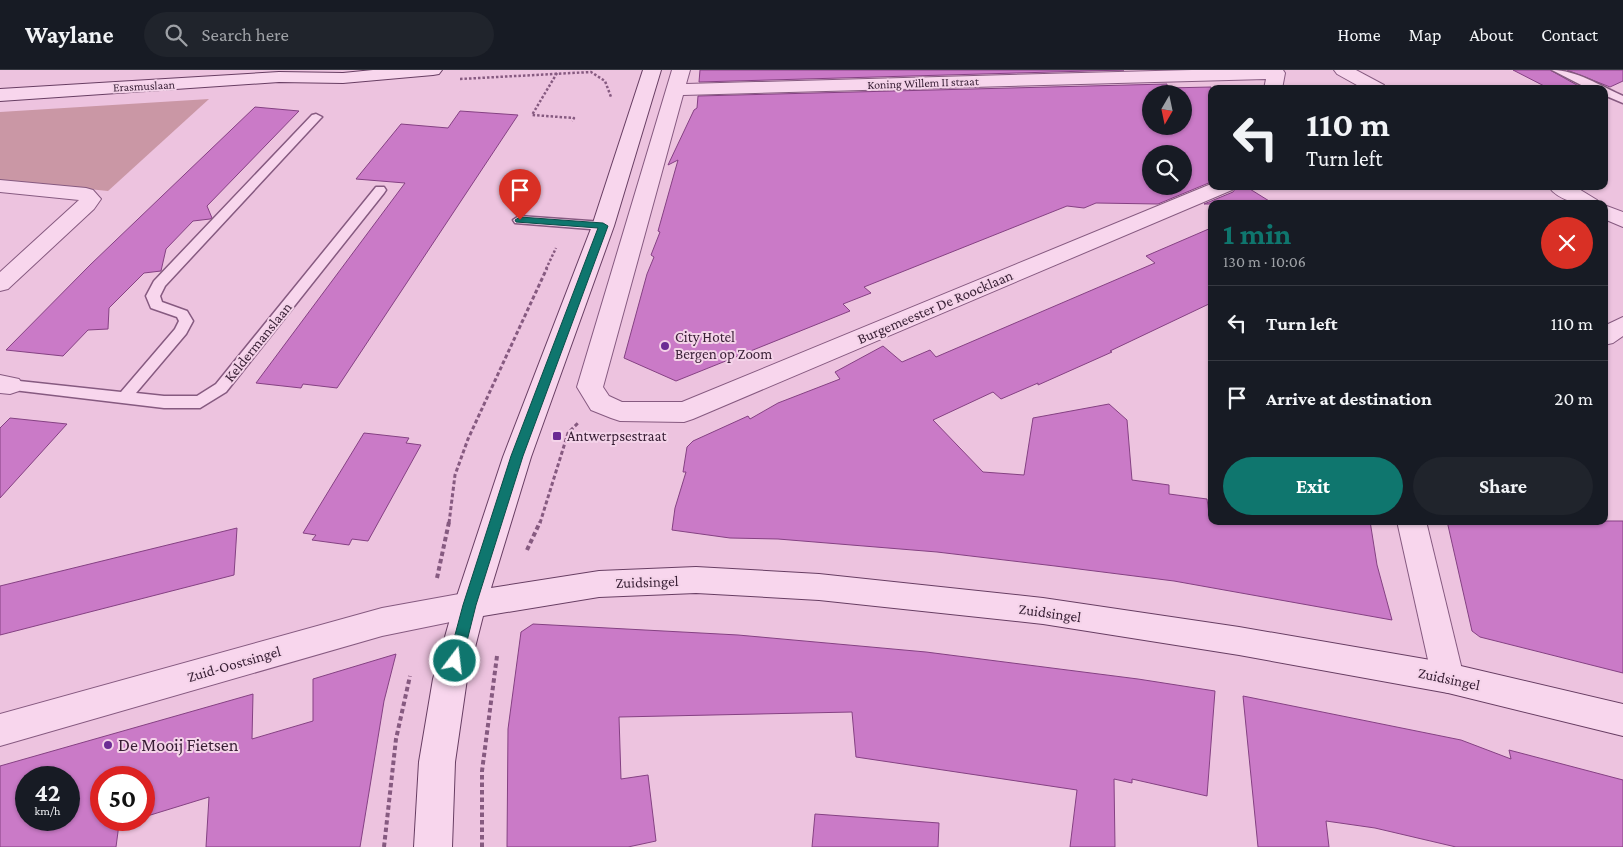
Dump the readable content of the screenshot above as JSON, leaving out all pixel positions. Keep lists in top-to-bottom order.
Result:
{
  "streets": {
    "street": [
      "Koning Willem II straat",
      "Erasmuslaan",
      "Burgemeester De Roocklaan",
      "Zuidsingel",
      "Zuid-Oostsingel"
    ],
    "lane": ["Keldermanslaan"]
  },
  "crossings": [
    ["Koning Willem II straat", "Burgemeester De Roocklaan"],
    ["Zuidsingel", "Zuid-Oostsingel"]
  ],
  "places": {
    "other": ["City Hotel Bergen op Zoom", "De Mooij Fietsen"],
    "transit": ["Antwerpsestraat"]
  },
  "north": "bottom",
  "page": {
    "header": "Waylane",
    "search": "Search here",
    "nav": [
      "Home",
      "Map",
      "About",
      "Contact"
    ],
    "turn": ["110 m", "Turn left"],
    "heading": ["1 min", "130 m · 10:06"],
    "list": [
      {
        "name": "Turn left",
        "value": "110 m"
      },
      {
        "name": "Arrive at destination",
        "value": "20 m"
      }
    ],
    "buttons": ["Exit", "Share"],
    "speed": "42 km/h",
    "limit": "50"
  }
}
